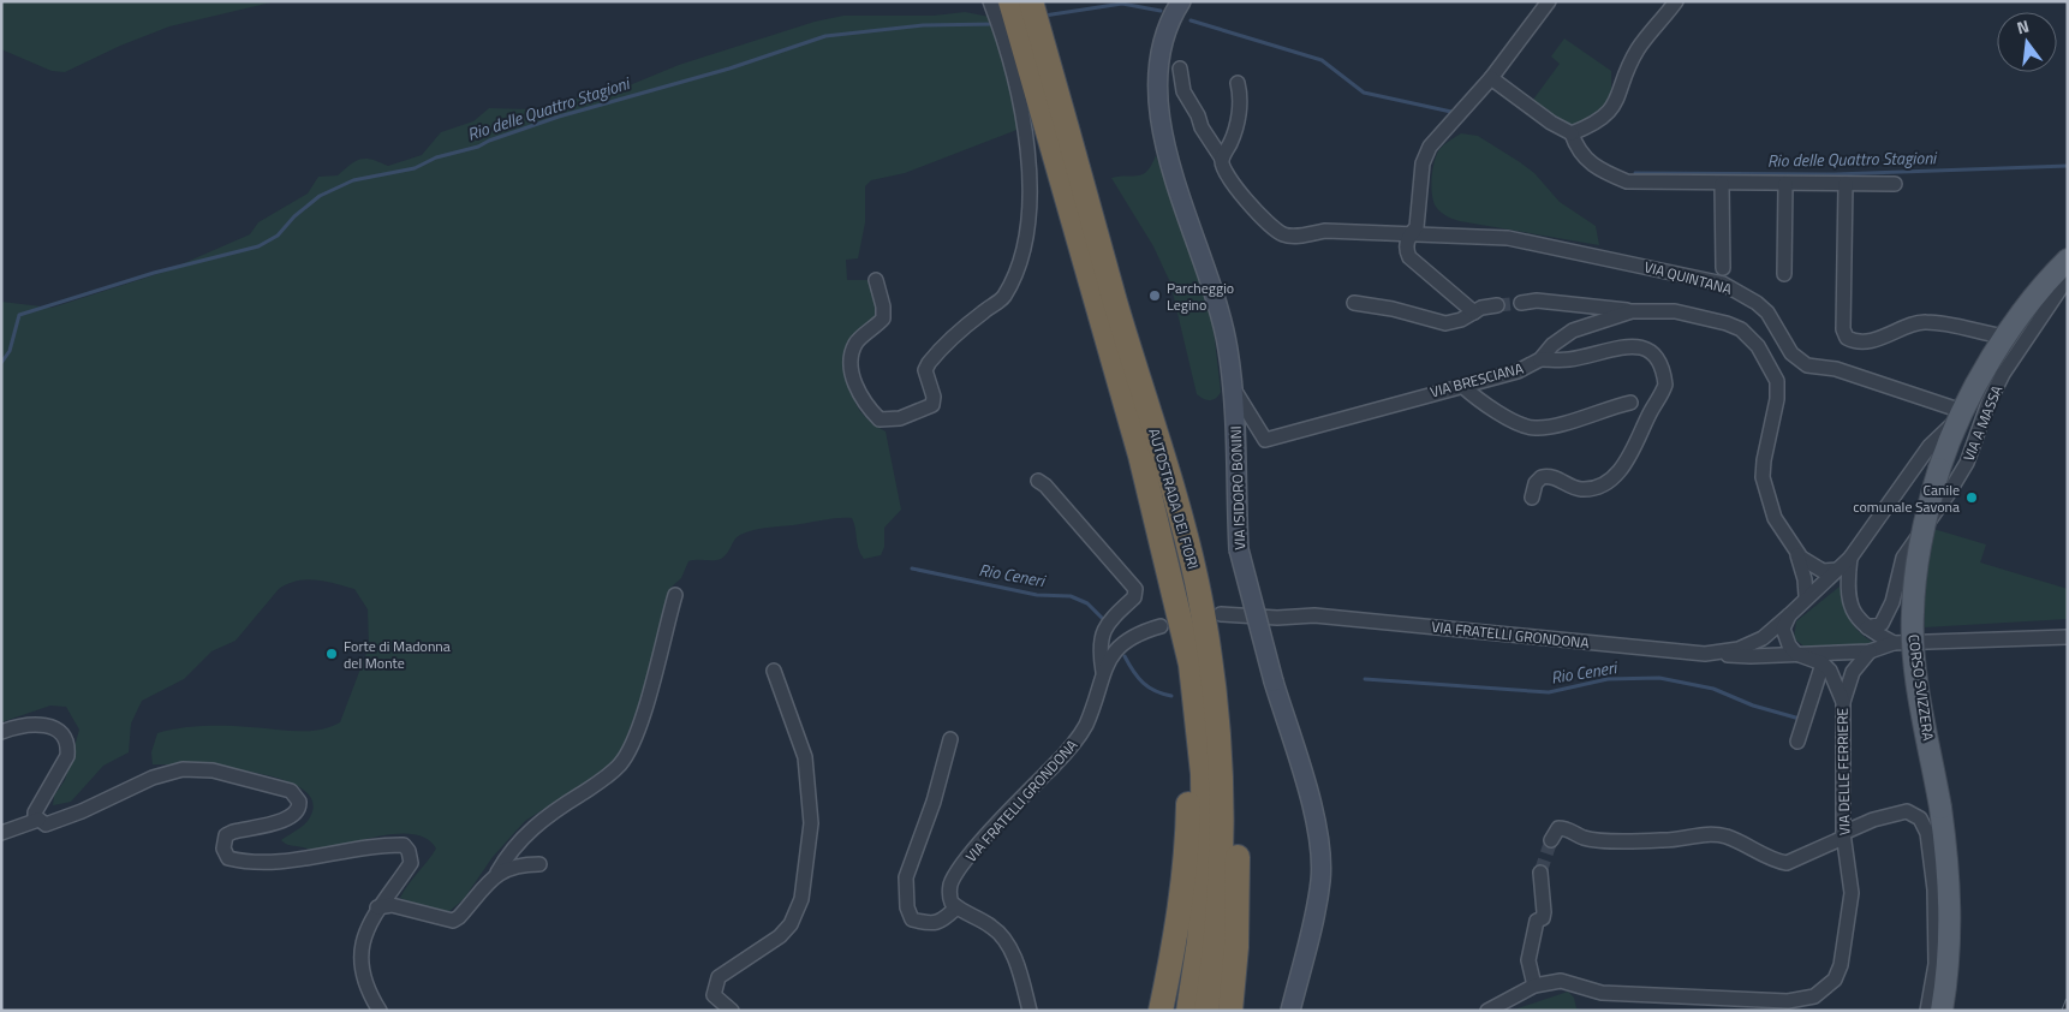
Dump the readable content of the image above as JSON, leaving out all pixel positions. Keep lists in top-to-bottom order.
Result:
{
  "streets": {
    "highway": ["AUTOSTRADA DEI FIORI"],
    "main road": ["CORSO SVIZZERA"],
    "street": [
      "VIA QUINTANA",
      "VIA BRESCIANA",
      "VIA A MASSA",
      "VIA ISIDORO BONINI",
      "VIA FRATELLI GRONDONA",
      "VIA DELLE FERRIERE"
    ]
  },
  "crossings": [
    ["VIA QUINTANA", "VIA FRATELLI GRONDONA"],
    ["VIA QUINTANA", "CORSO SVIZZERA"],
    ["VIA BRESCIANA", "VIA ISIDORO BONINI"],
    ["VIA BRESCIANA", "VIA FRATELLI GRONDONA"],
    ["VIA FRATELLI GRONDONA", "CORSO SVIZZERA"]
  ],
  "water": ["Rio delle Quattro Stagioni", "Rio Ceneri"],
  "places": ["Parcheggio Legino", "Canile comunale Savona", "Forte di Madonna del Monte"],
  "north": "top"
}
